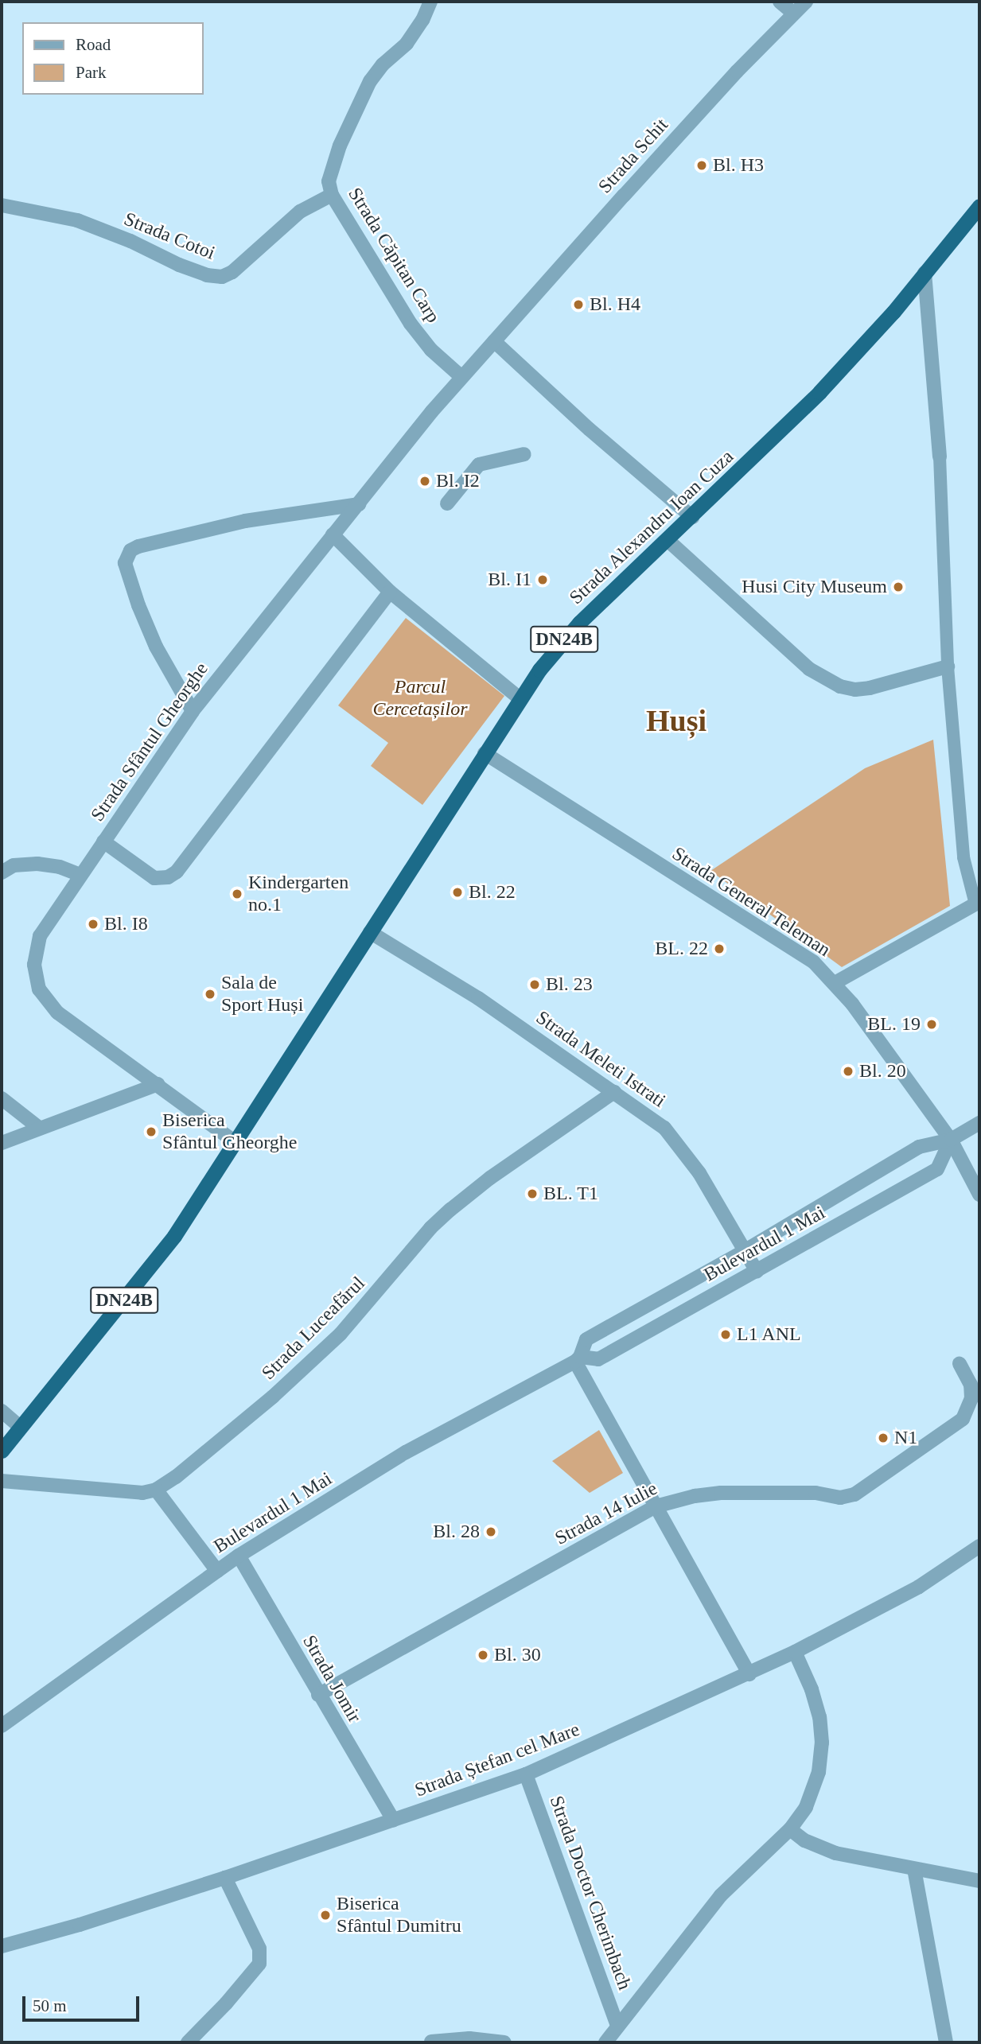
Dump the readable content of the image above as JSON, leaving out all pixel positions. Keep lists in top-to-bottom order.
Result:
{
  "streets": {
    "highway": ["Strada Alexandru Ioan Cuza", "DN24B"],
    "street": [
      "Strada Schit",
      "Strada Cotoi",
      "Strada Căpitan Carp",
      "Strada Sfântul Gheorghe",
      "Strada General Teleman",
      "Strada Meleti Istrati",
      "Bulevardul 1 Mai",
      "Strada Luceafărul",
      "Strada 14 Iulie",
      "Strada Jomir",
      "Strada Ștefan cel Mare",
      "Strada Doctor Cherimbach"
    ]
  },
  "crossings": [
    ["Strada Schit", "Strada Sfântul Gheorghe"],
    ["Strada Cotoi", "Strada Căpitan Carp"],
    ["Strada Căpitan Carp", "Strada Sfântul Gheorghe"],
    ["Strada Alexandru Ioan Cuza", "Strada Sfântul Gheorghe"],
    ["Strada Alexandru Ioan Cuza", "Strada General Teleman"],
    ["Strada Alexandru Ioan Cuza", "Strada Meleti Istrati"],
    ["Strada General Teleman", "Bulevardul 1 Mai"],
    ["Strada Meleti Istrati", "Bulevardul 1 Mai"],
    ["Strada Meleti Istrati", "Strada Luceafărul"],
    ["Bulevardul 1 Mai", "Strada Jomir"],
    ["Strada 14 Iulie", "Strada Jomir"],
    ["Strada Jomir", "Strada Ștefan cel Mare"],
    ["Strada Ștefan cel Mare", "Strada Doctor Cherimbach"]
  ],
  "districts": ["Huși"],
  "parks": ["Parcul Cercetașilor"],
  "places": [
    "Bl. H3",
    "Bl. H4",
    "Bl. I2",
    "Bl. I1",
    "Husi City Museum",
    "Bl. 22",
    "Kindergarten no.1",
    "Bl. I8",
    "BL. 22",
    "Bl. 23",
    "Sala de Sport Huși",
    "BL. 19",
    "Bl. 20",
    "Biserica Sfântul Gheorghe",
    "BL. T1",
    "L1 ANL",
    "N1",
    "Bl. 28",
    "Bl. 30",
    "Biserica Sfântul Dumitru"
  ],
  "legend": ["Road", "Park"],
  "scale_bar": "50 m"
}
